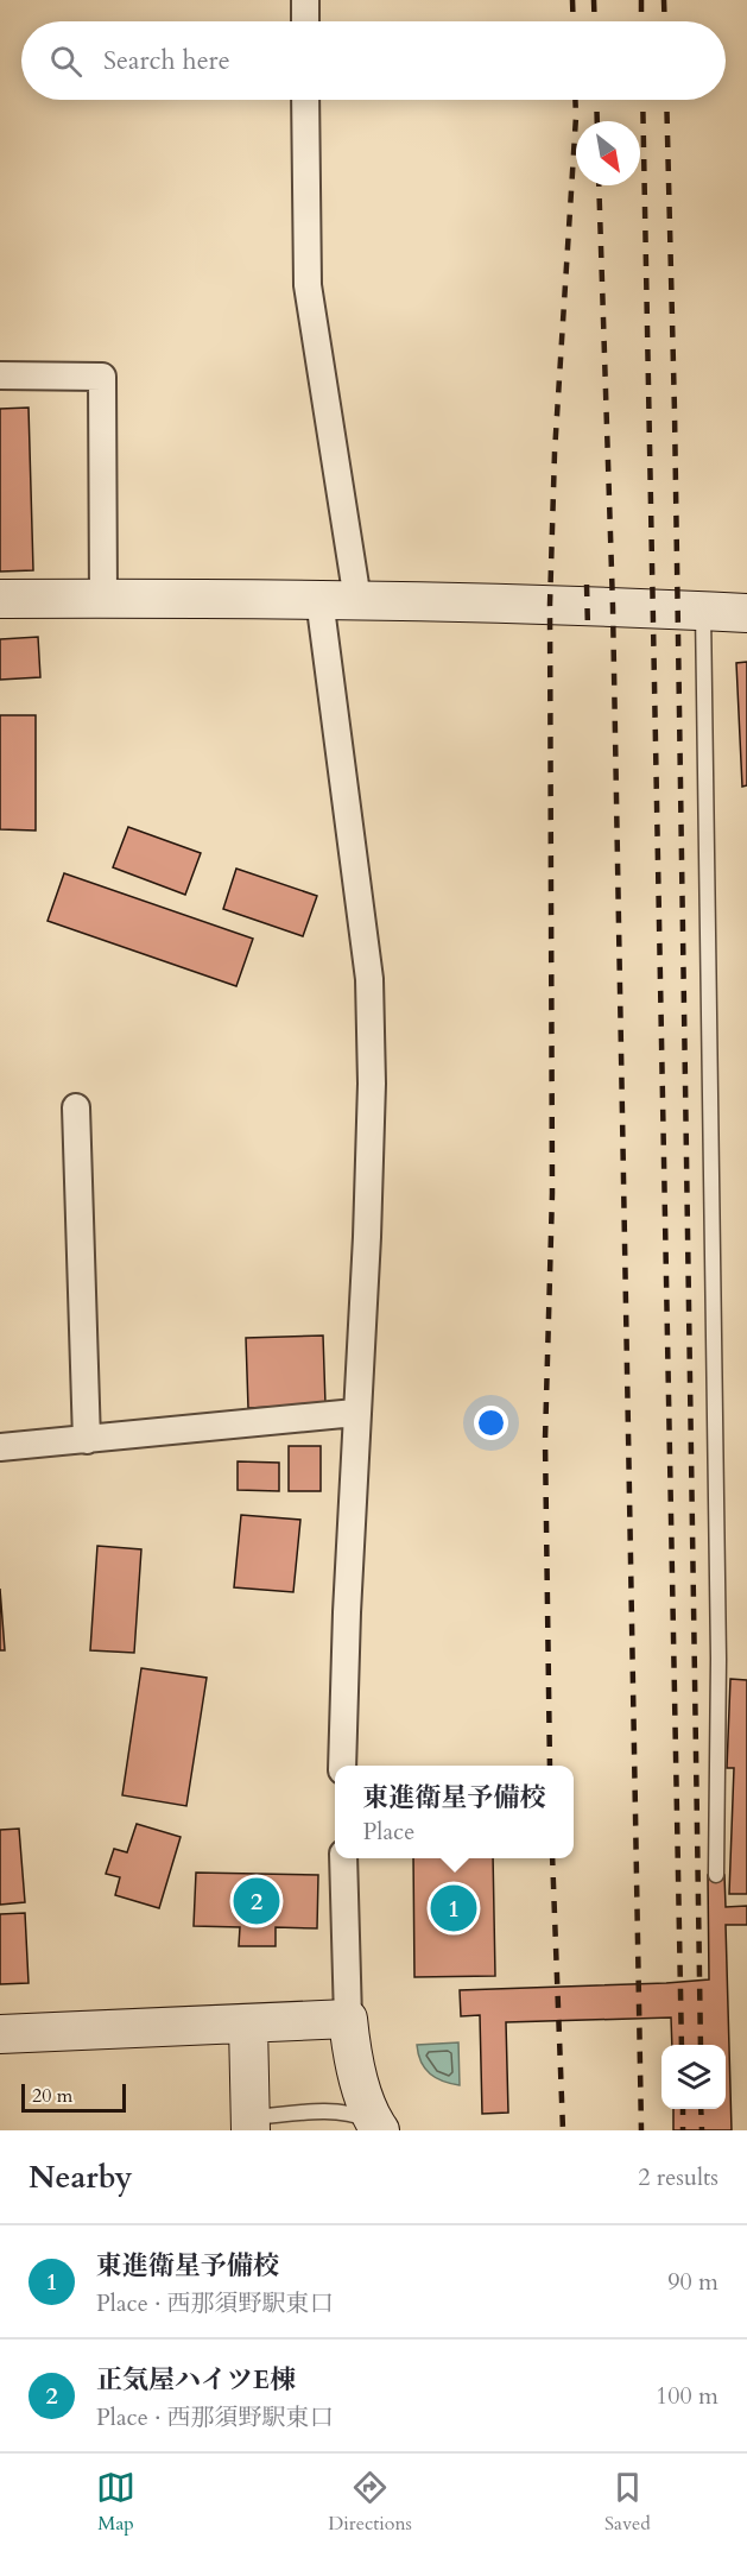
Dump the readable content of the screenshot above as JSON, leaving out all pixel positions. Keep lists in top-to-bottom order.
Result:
{
  "scale_bar": "20 m",
  "north": "bottom right",
  "page": {
    "search": "Search here",
    "popup": ["東進衛星予備校", "Place"],
    "pins": ["2", "1"],
    "scale": "20 m",
    "heading": ["Nearby", "2 results"],
    "list": [
      {
        "mark": "1",
        "name": "東進衛星予備校",
        "note": "Place · 西那須野駅東口",
        "value": "90 m"
      },
      {
        "mark": "2",
        "name": "正気屋ハイツE棟",
        "note": "Place · 西那須野駅東口",
        "value": "100 m"
      }
    ],
    "nav": ["Map", "Directions", "Saved"]
  }
}
